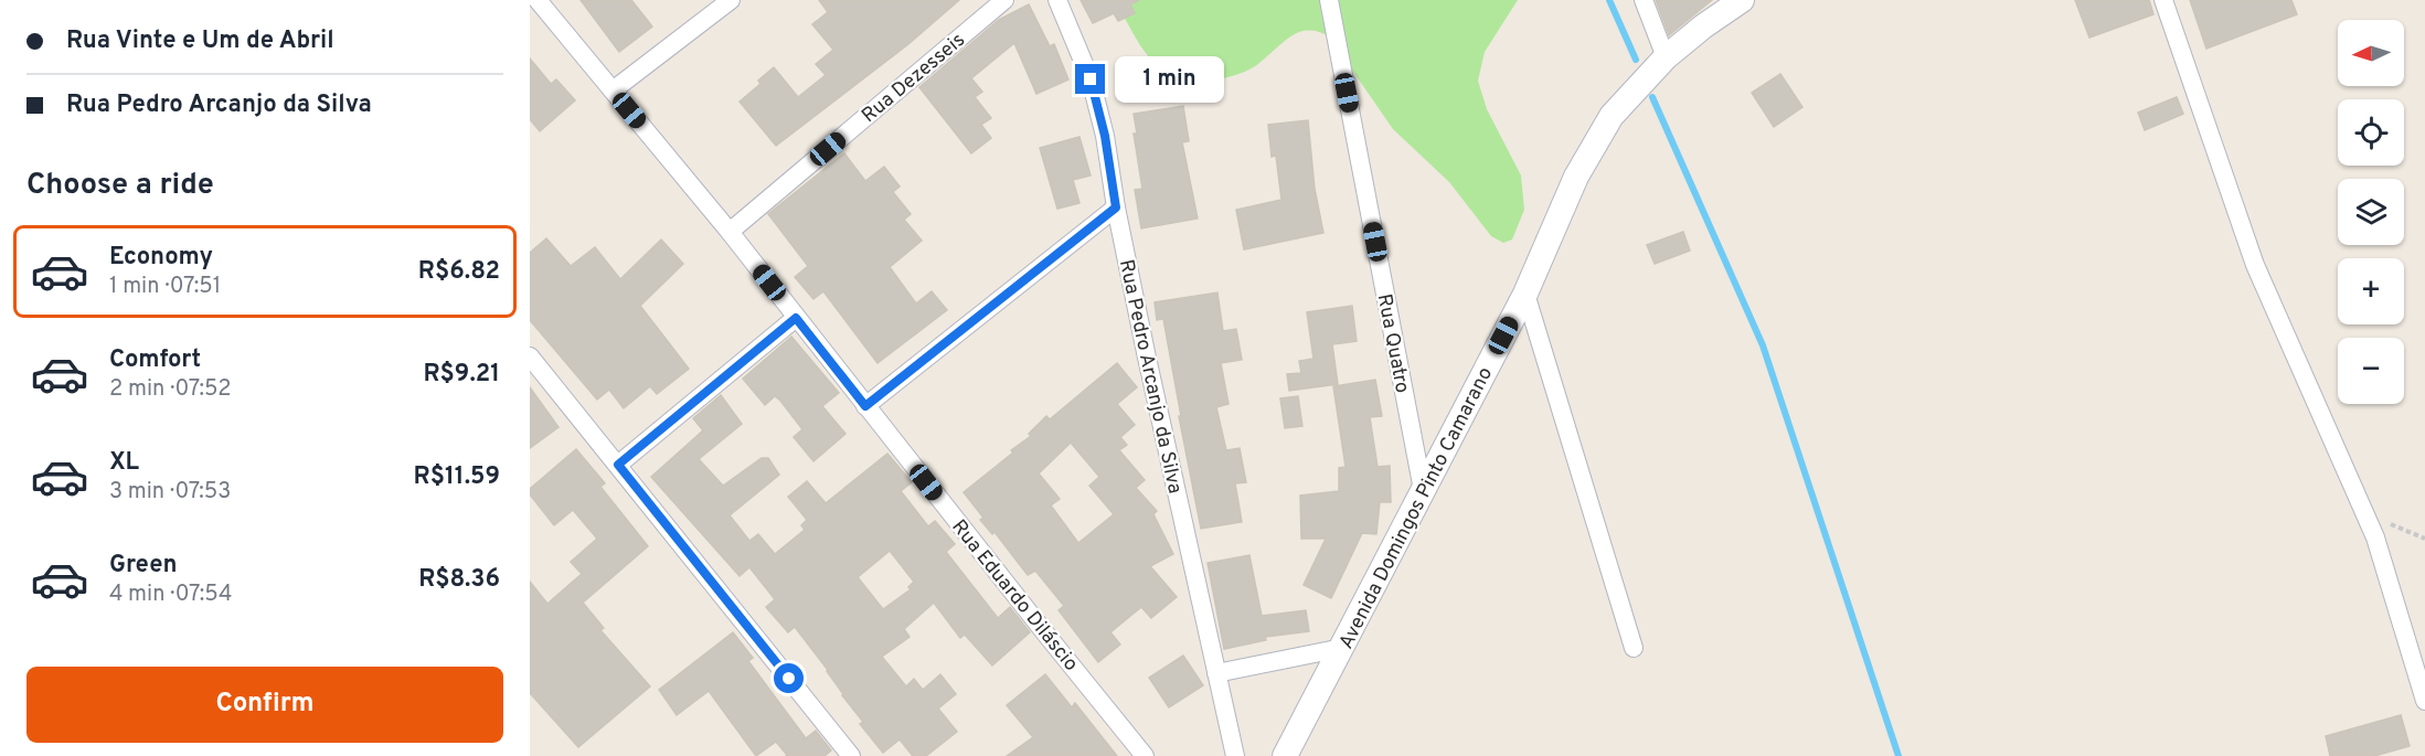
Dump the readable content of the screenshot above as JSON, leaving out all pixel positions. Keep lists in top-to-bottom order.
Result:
{
  "streets": {
    "main road": ["Avenida Domingos Pinto Camarano"],
    "street": [
      "Rua Dezesseis",
      "Rua Quatro",
      "Rua Pedro Arcanjo da Silva",
      "Rua Eduardo Diláscio"
    ]
  },
  "crossings": [
    ["Rua Dezesseis", "Rua Eduardo Diláscio"],
    ["Rua Quatro", "Avenida Domingos Pinto Camarano"]
  ],
  "north": "left",
  "page": {
    "banner": ["Rua Vinte e Um de Abril", "Rua Pedro Arcanjo da Silva"],
    "map_buttons": ["+", "−"],
    "bubble": "1 min",
    "heading": "Choose a ride",
    "list": [
      {
        "name": "Economy",
        "note": "1 min · 07:51",
        "value": "R$6.82"
      },
      {
        "name": "Comfort",
        "note": "2 min · 07:52",
        "value": "R$9.21"
      },
      {
        "name": "XL",
        "note": "3 min · 07:53",
        "value": "R$11.59"
      },
      {
        "name": "Green",
        "note": "4 min · 07:54",
        "value": "R$8.36"
      }
    ],
    "buttons": "Confirm"
  }
}
